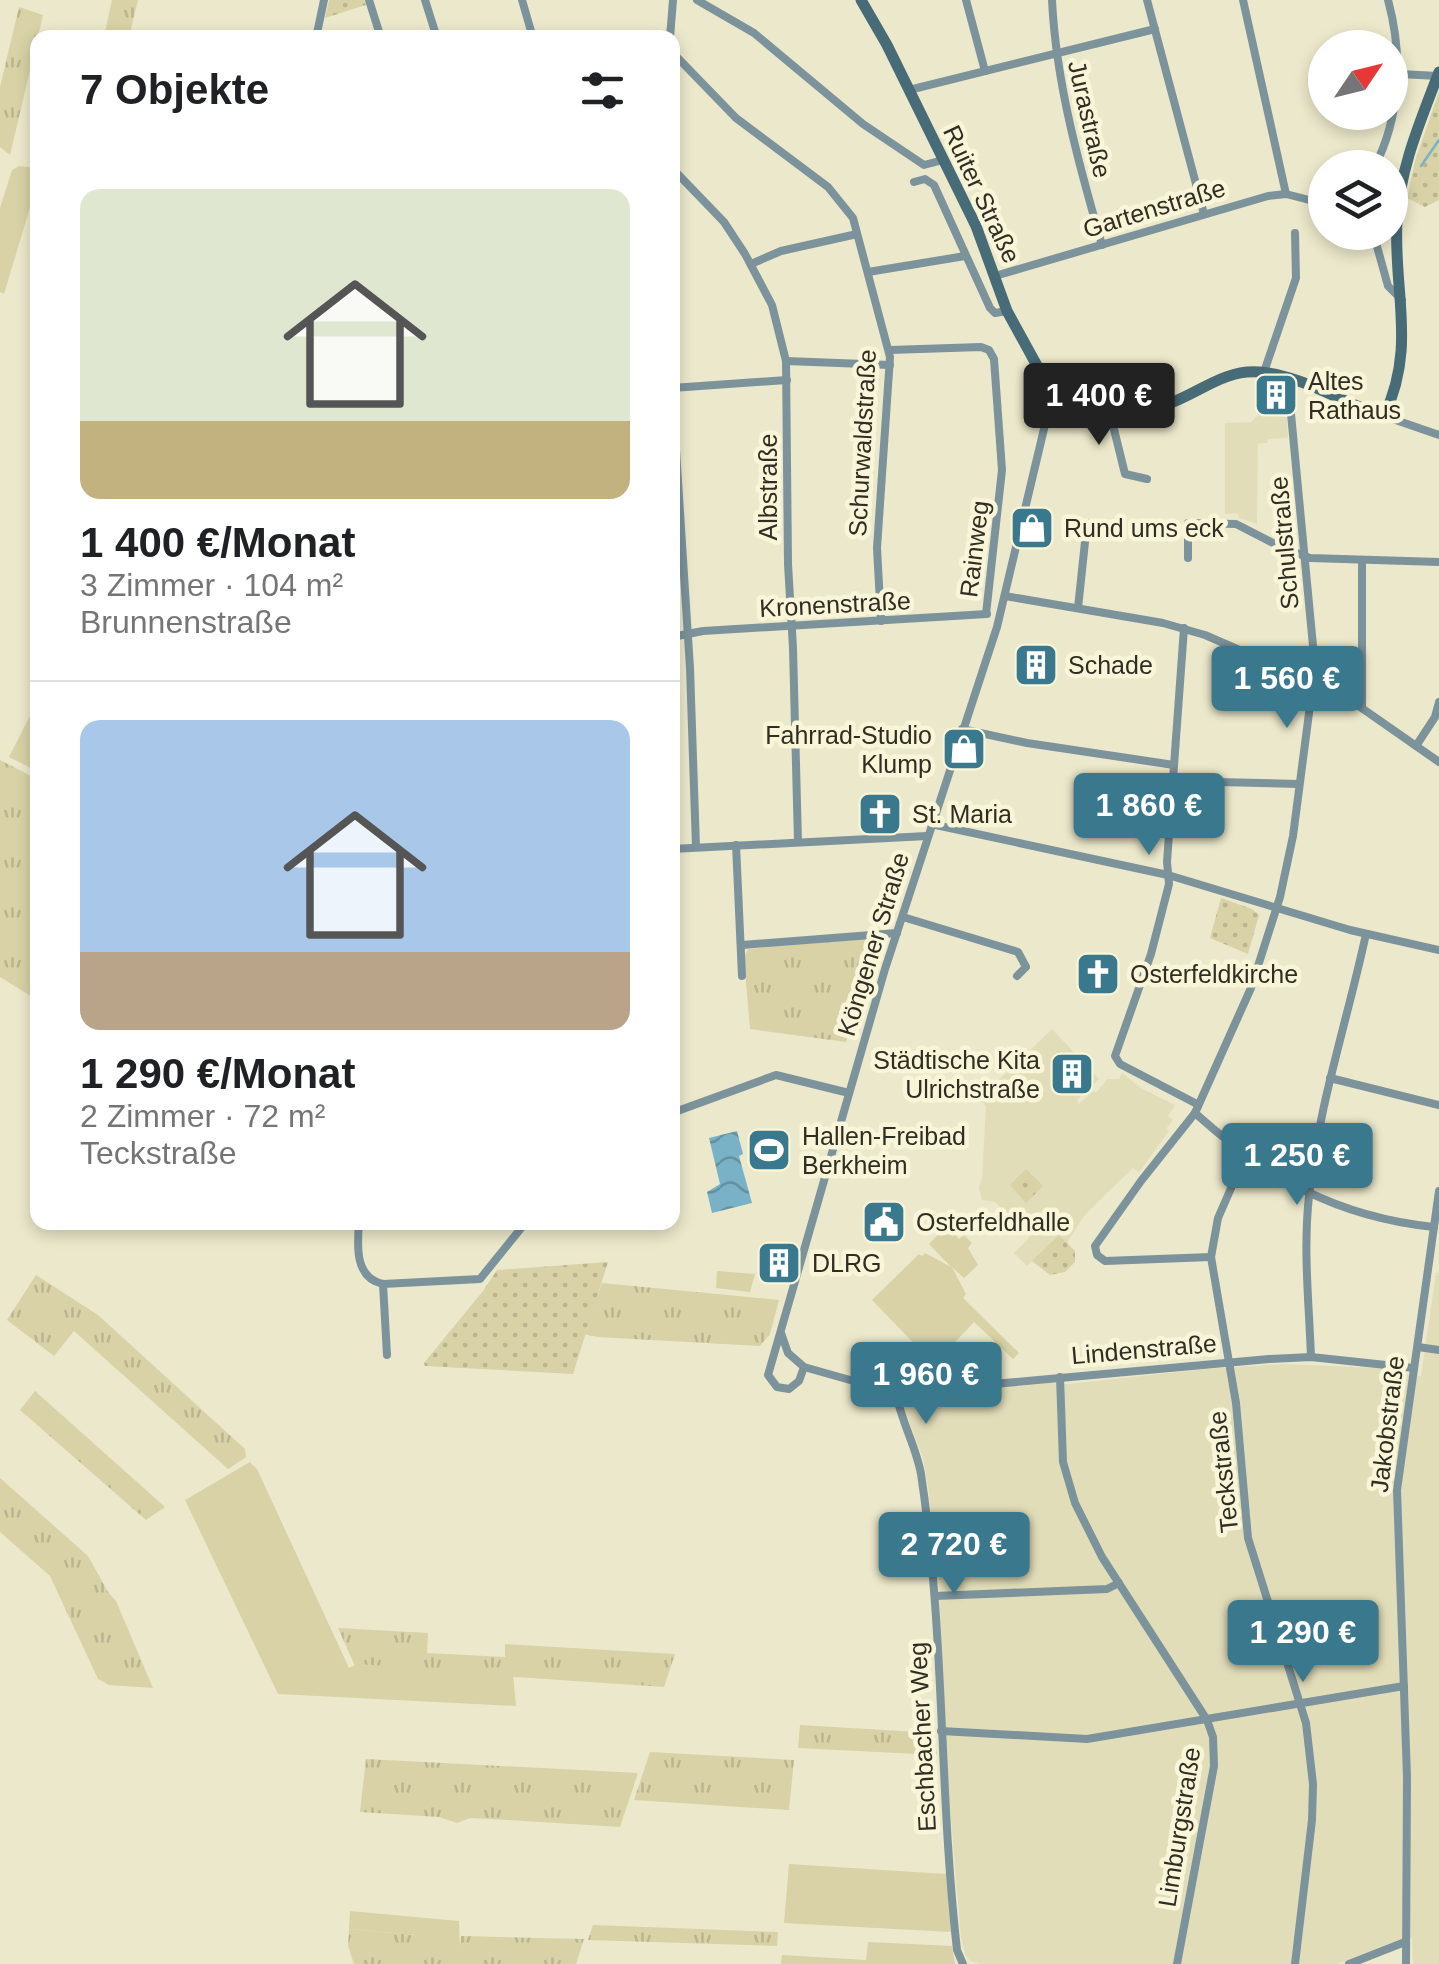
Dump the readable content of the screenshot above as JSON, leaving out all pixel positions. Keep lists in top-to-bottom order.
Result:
{
  "streets": {
    "street": [
      "Jurastraße",
      "Ruiter Straße",
      "Gartenstraße",
      "Schurwaldstraße",
      "Albstraße",
      "Schulstraße",
      "Rainweg",
      "Kronenstraße",
      "Köngener Straße",
      "Lindenstraße",
      "Jakobstraße",
      "Teckstraße",
      "Eschbacher Weg",
      "Limburgstraße"
    ]
  },
  "crossings": [
    ["Jurastraße", "Gartenstraße"],
    ["Ruiter Straße", "Gartenstraße"],
    ["Ruiter Straße", "Köngener Straße"],
    ["Schurwaldstraße", "Rainweg"],
    ["Schurwaldstraße", "Kronenstraße"],
    ["Albstraße", "Kronenstraße"],
    ["Schulstraße", "Teckstraße"],
    ["Rainweg", "Kronenstraße"],
    ["Kronenstraße", "Köngener Straße"],
    ["Köngener Straße", "Lindenstraße"],
    ["Lindenstraße", "Jakobstraße"],
    ["Lindenstraße", "Teckstraße"],
    ["Lindenstraße", "Eschbacher Weg"],
    ["Lindenstraße", "Limburgstraße"]
  ],
  "places": {
    "building": [
      "Altes Rathaus",
      "Schade",
      "Städtische Kita Ulrichstraße",
      "DLRG"
    ],
    "shop": ["Rund ums eck", "Fahrrad-Studio Klump"],
    "church": ["St. Maria", "Osterfeldkirche"],
    "sports": ["Hallen-Freibad Berkheim"],
    "public building": ["Osterfeldhalle"]
  },
  "north": "top right",
  "page": {
    "heading": "7 Objekte",
    "list": [
      {
        "name": "1 400 €/Monat",
        "note": "3 Zimmer · 104 m² · Brunnenstraße"
      },
      {
        "name": "1 290 €/Monat",
        "note": "2 Zimmer · 72 m² · Teckstraße"
      }
    ],
    "price": [
      "1 400 €",
      "1 560 €",
      "1 860 €",
      "1 250 €",
      "1 960 €",
      "2 720 €",
      "1 290 €"
    ]
  }
}
